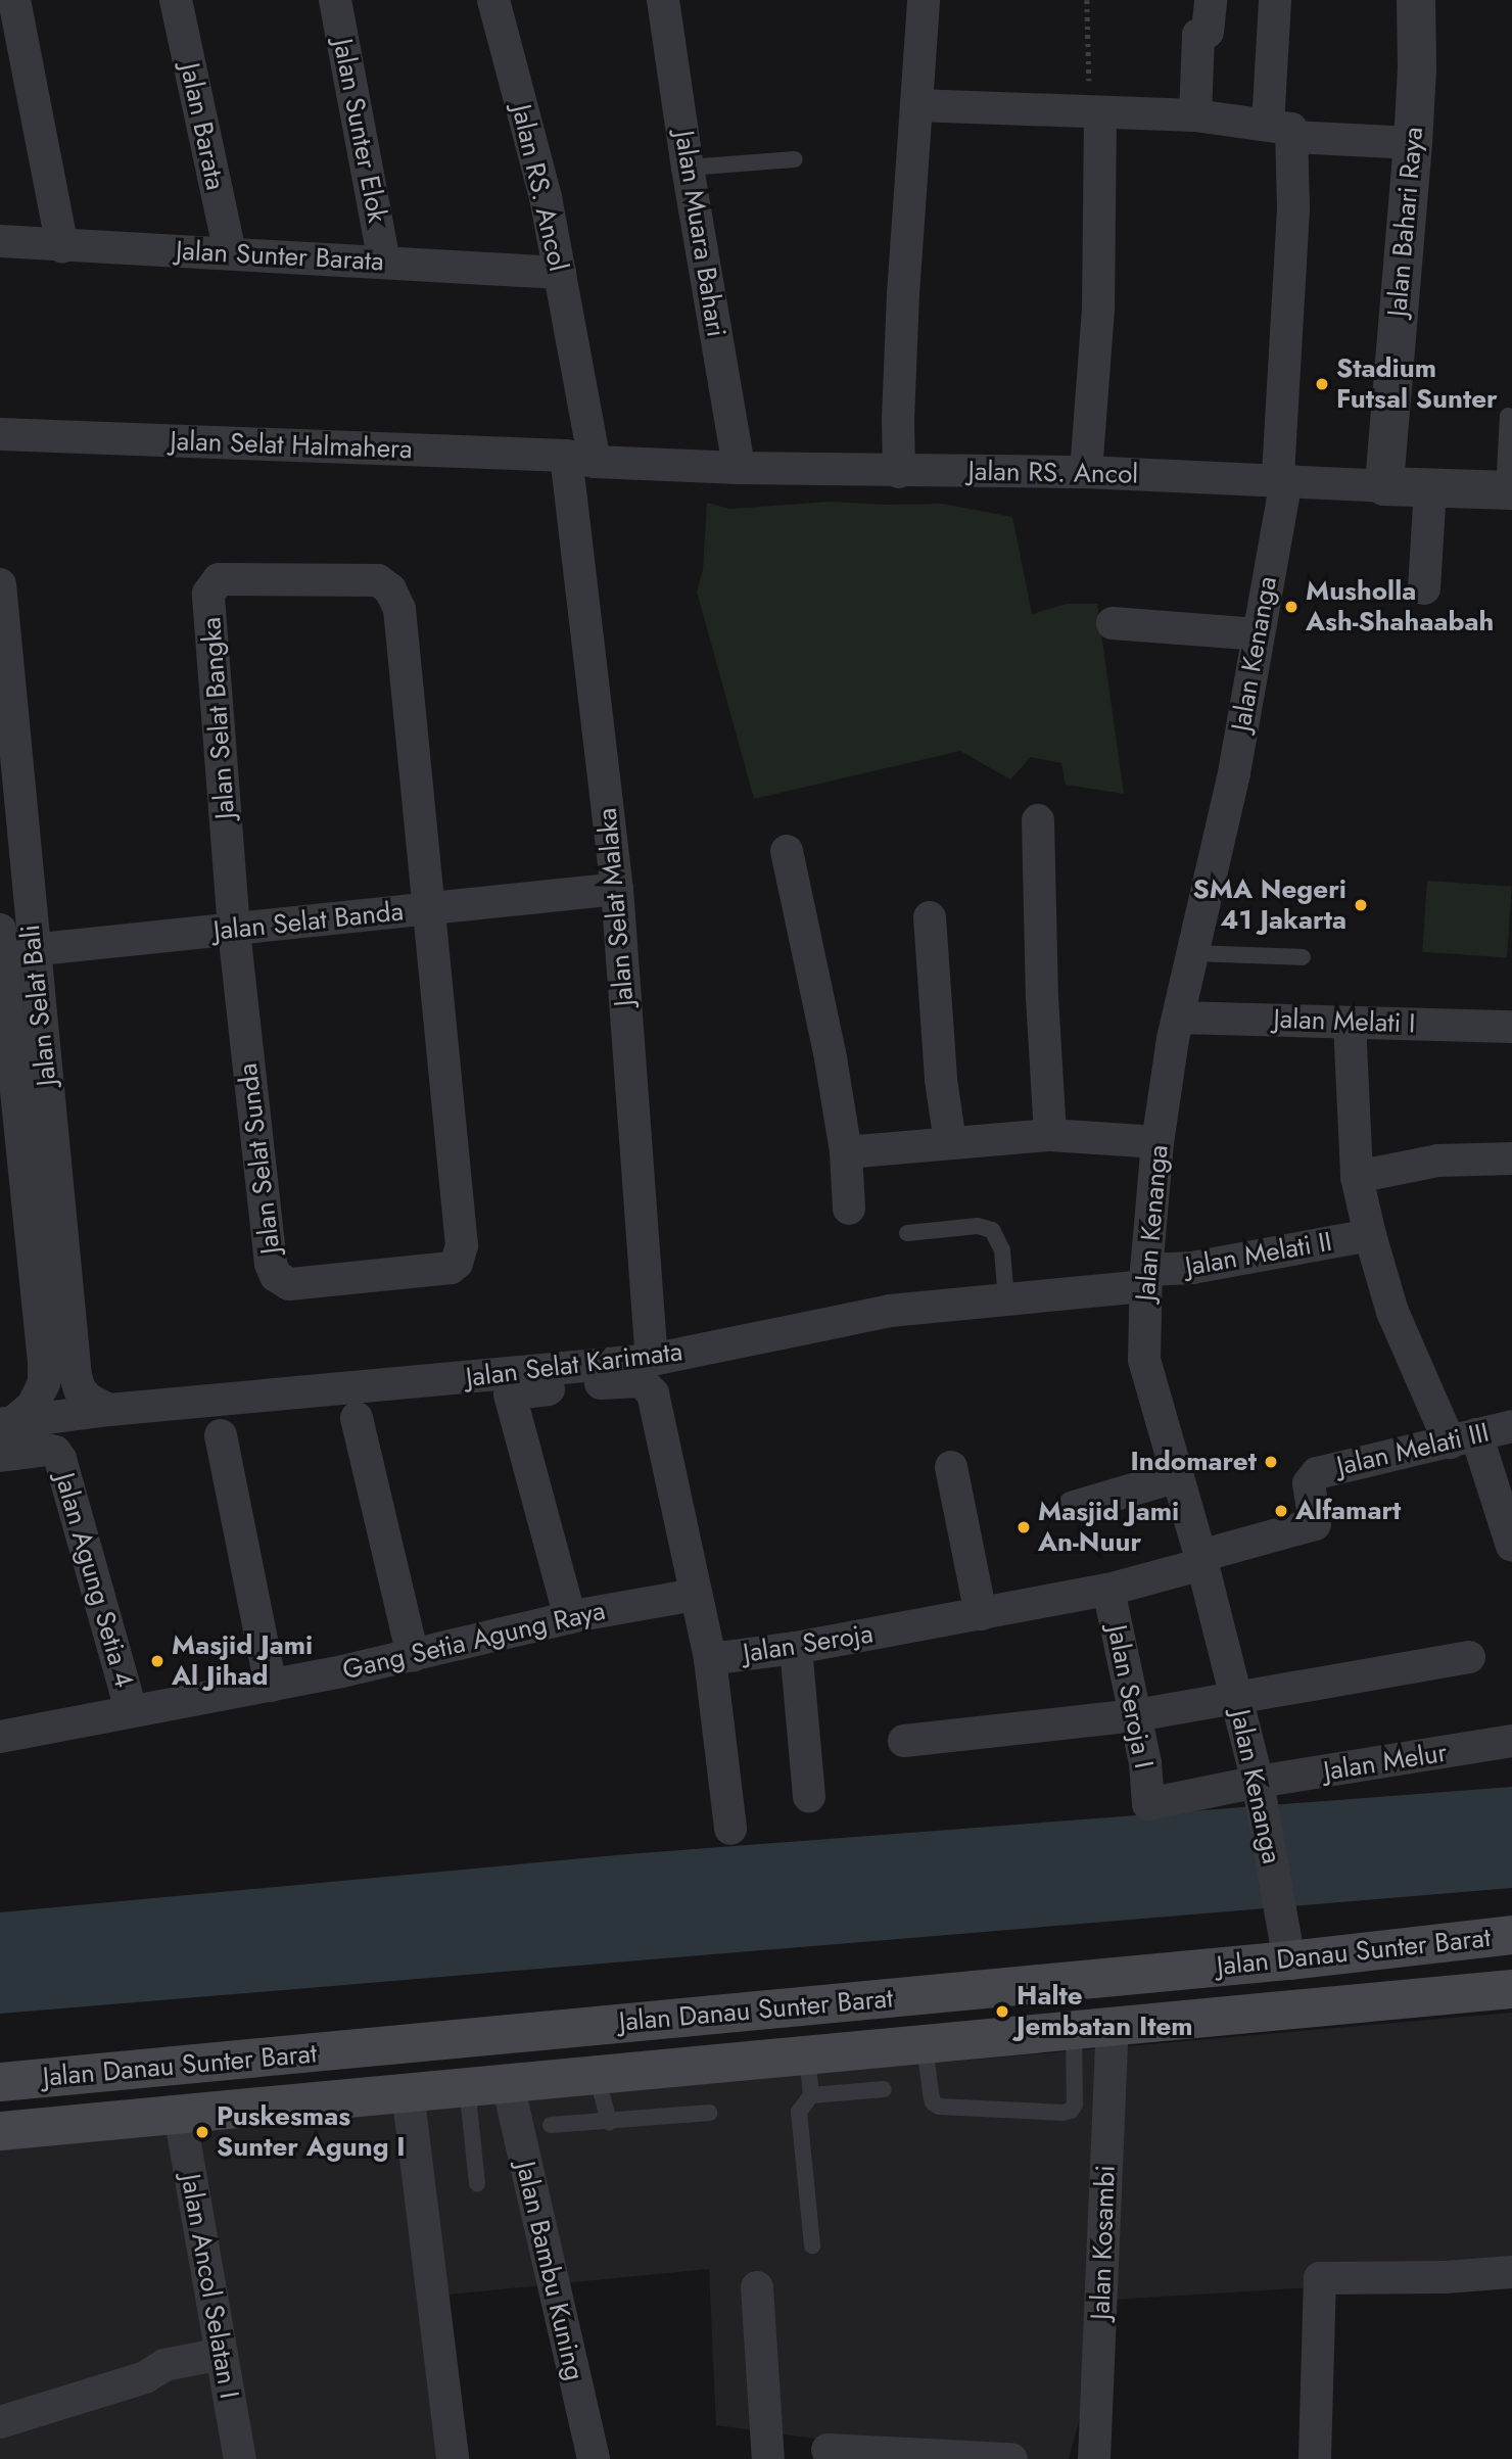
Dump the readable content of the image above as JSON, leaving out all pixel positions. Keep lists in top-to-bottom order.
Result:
{
  "streets": {
    "main road": ["Jalan Danau Sunter Barat"],
    "street": [
      "Jalan Barata",
      "Jalan Sunter Elok",
      "Jalan RS. Ancol",
      "Jalan Bahari Raya",
      "Jalan Muara Bahari",
      "Jalan Sunter Barata",
      "Jalan Selat Halmahera",
      "Jalan Kenanga",
      "Jalan Selat Bangka",
      "Jalan Selat Malaka",
      "Jalan Selat Banda",
      "Jalan Selat Bali",
      "Jalan Melati I",
      "Jalan Selat Sunda",
      "Jalan Melati II",
      "Jalan Selat Karimata",
      "Jalan Melati III",
      "Jalan Agung Setia 4",
      "Gang Setia Agung Raya",
      "Jalan Seroja",
      "Jalan Seroja I",
      "Jalan Melur",
      "Jalan Kosambi",
      "Jalan Bambu Kuning",
      "Jalan Ancol Selatan I"
    ]
  },
  "crossings": [
    ["Jalan Barata", "Jalan Sunter Barata"],
    ["Jalan Sunter Elok", "Jalan Sunter Barata"],
    ["Jalan RS. Ancol", "Jalan Bahari Raya"],
    ["Jalan RS. Ancol", "Jalan Muara Bahari"],
    ["Jalan RS. Ancol", "Jalan Sunter Barata"],
    ["Jalan RS. Ancol", "Jalan Selat Halmahera"],
    ["Jalan RS. Ancol", "Jalan Kenanga"],
    ["Jalan RS. Ancol", "Jalan Selat Malaka"],
    ["Jalan Selat Halmahera", "Jalan Selat Malaka"],
    ["Jalan Kenanga", "Jalan Melati I"],
    ["Jalan Kenanga", "Jalan Melati II"],
    ["Jalan Kenanga", "Jalan Selat Karimata"],
    ["Jalan Kenanga", "Jalan Melati III"],
    ["Jalan Kenanga", "Jalan Seroja"],
    ["Jalan Kenanga", "Jalan Melur"],
    ["Jalan Kenanga", "Jalan Danau Sunter Barat"],
    ["Jalan Selat Bangka", "Jalan Selat Banda"],
    ["Jalan Selat Bangka", "Jalan Selat Sunda"],
    ["Jalan Selat Malaka", "Jalan Selat Banda"],
    ["Jalan Selat Malaka", "Jalan Selat Karimata"],
    ["Jalan Selat Malaka", "Jalan Seroja"],
    ["Jalan Selat Banda", "Jalan Selat Bali"],
    ["Jalan Selat Banda", "Jalan Selat Sunda"],
    ["Jalan Selat Bali", "Jalan Selat Karimata"],
    ["Jalan Melati II", "Jalan Selat Karimata"],
    ["Jalan Selat Karimata", "Jalan Seroja"],
    ["Jalan Melati III", "Jalan Seroja"],
    ["Jalan Agung Setia 4", "Gang Setia Agung Raya"],
    ["Gang Setia Agung Raya", "Jalan Seroja"],
    ["Jalan Seroja", "Jalan Seroja I"],
    ["Jalan Seroja I", "Jalan Melur"],
    ["Jalan Danau Sunter Barat", "Jalan Kosambi"],
    ["Jalan Danau Sunter Barat", "Jalan Bambu Kuning"],
    ["Jalan Danau Sunter Barat", "Jalan Ancol Selatan I"]
  ],
  "places": [
    "Stadium Futsal Sunter",
    "Musholla Ash-Shahaabah",
    "SMA Negeri 41 Jakarta",
    "Indomaret",
    "Alfamart",
    "Masjid Jami An-Nuur",
    "Masjid Jami Al Jihad",
    "Halte Jembatan Item",
    "Puskesmas Sunter Agung I"
  ]
}
